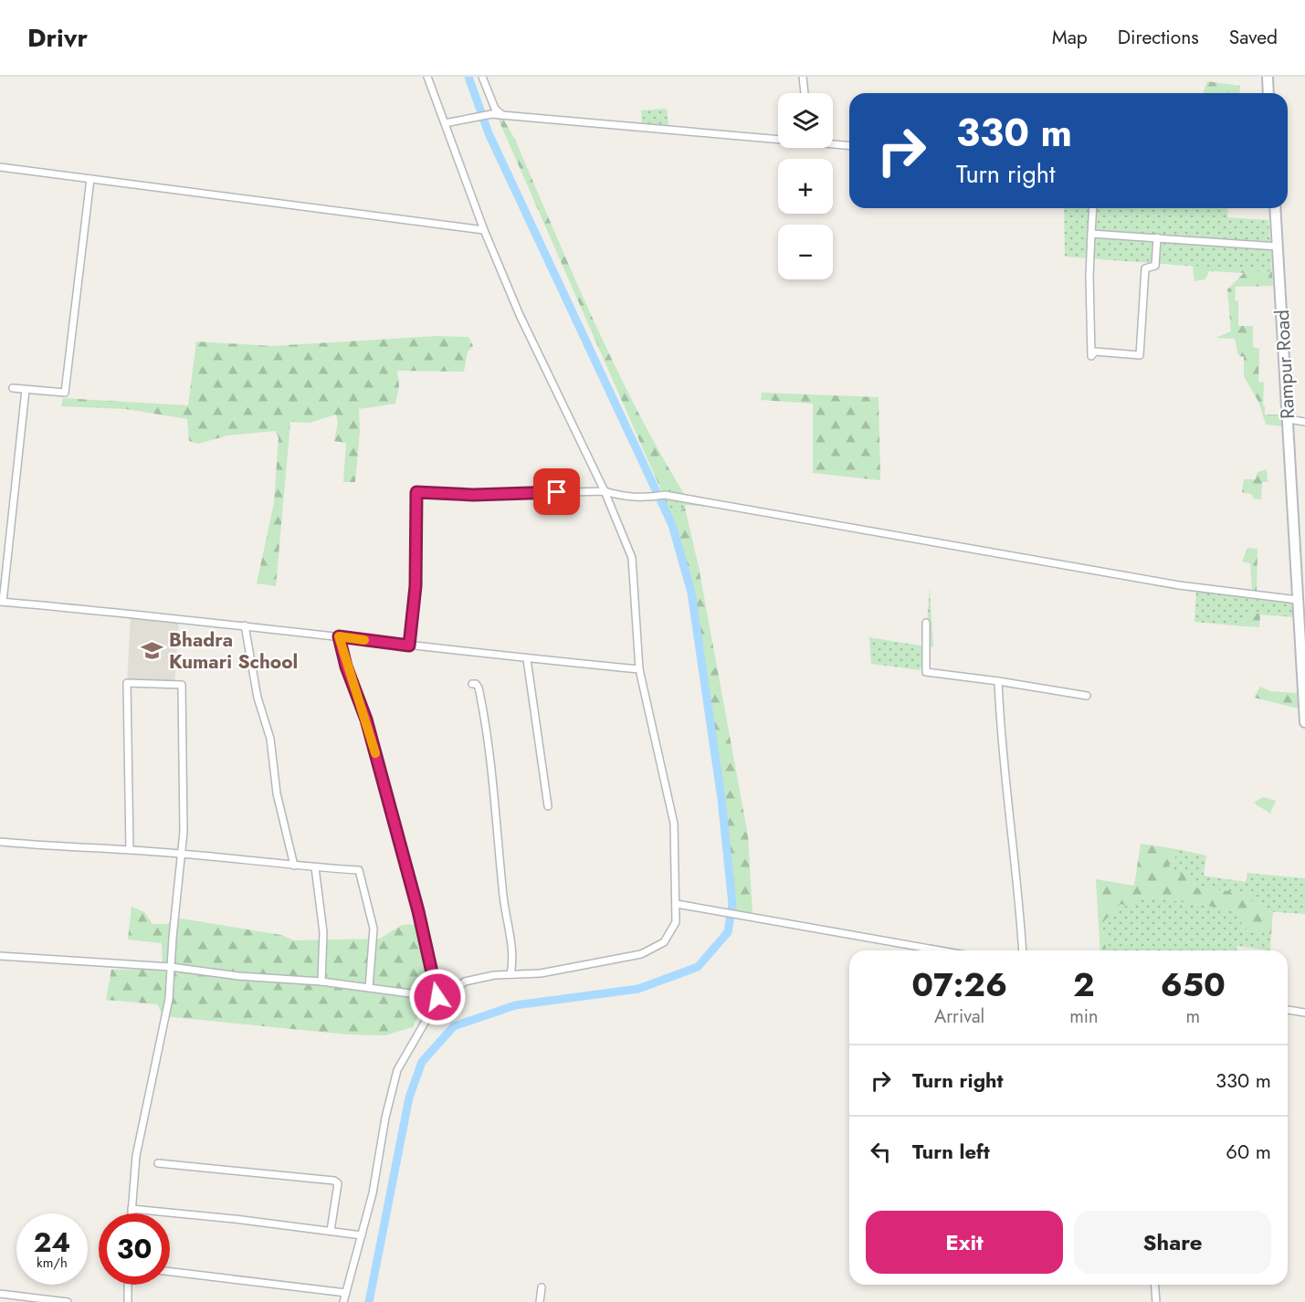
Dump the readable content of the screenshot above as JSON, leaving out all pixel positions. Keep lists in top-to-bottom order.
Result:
{
  "streets": {
    "main road": ["Rampur Road"]
  },
  "places": {
    "school or university": ["Bhadra Kumari School"]
  },
  "page": {
    "header": "Drivr",
    "nav": ["Map", "Directions", "Saved"],
    "map_buttons": ["+", "−"],
    "turn": ["330 m", "Turn right"],
    "eta": [
      "07:26",
      "Arrival",
      "2",
      "min",
      "650",
      "m"
    ],
    "list": [
      {
        "name": "Turn right",
        "value": "330 m"
      },
      {
        "name": "Turn left",
        "value": "60 m"
      }
    ],
    "buttons": ["Exit", "Share"],
    "speed": "24 km/h",
    "limit": "30"
  }
}
